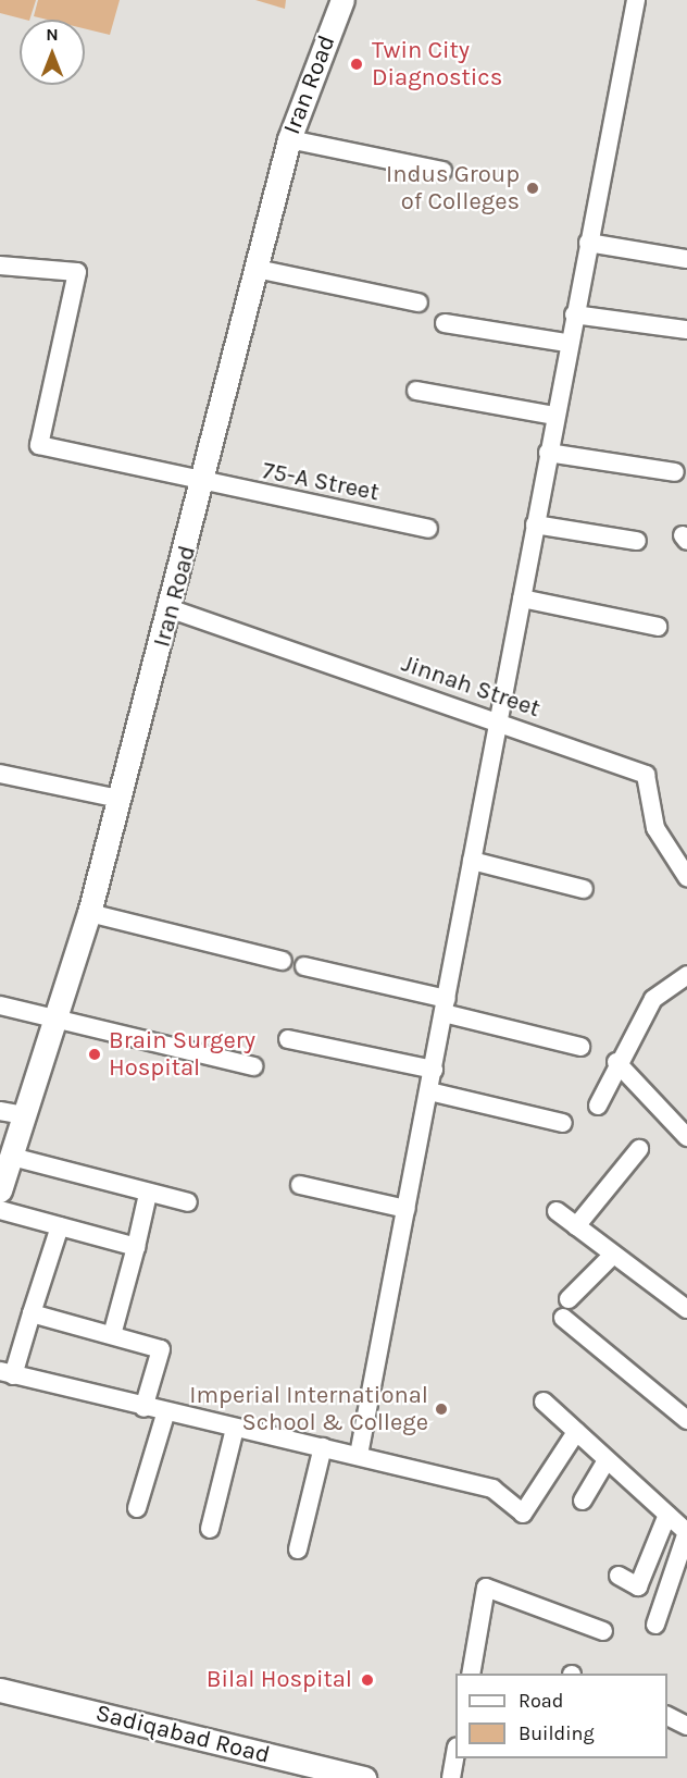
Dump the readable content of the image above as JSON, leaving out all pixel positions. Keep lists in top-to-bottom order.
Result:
{
  "streets": {
    "main road": ["Iran Road", "Sadiqabad Road"],
    "street": ["75-A Street", "Jinnah Street"]
  },
  "crossings": [
    ["Iran Road", "75-A Street"],
    ["Iran Road", "Jinnah Street"]
  ],
  "places": [
    "Twin City Diagnostics",
    "Indus Group of Colleges",
    "Brain Surgery Hospital",
    "Imperial International School & College",
    "Bilal Hospital"
  ],
  "legend": ["Road", "Building"],
  "north": "top"
}
